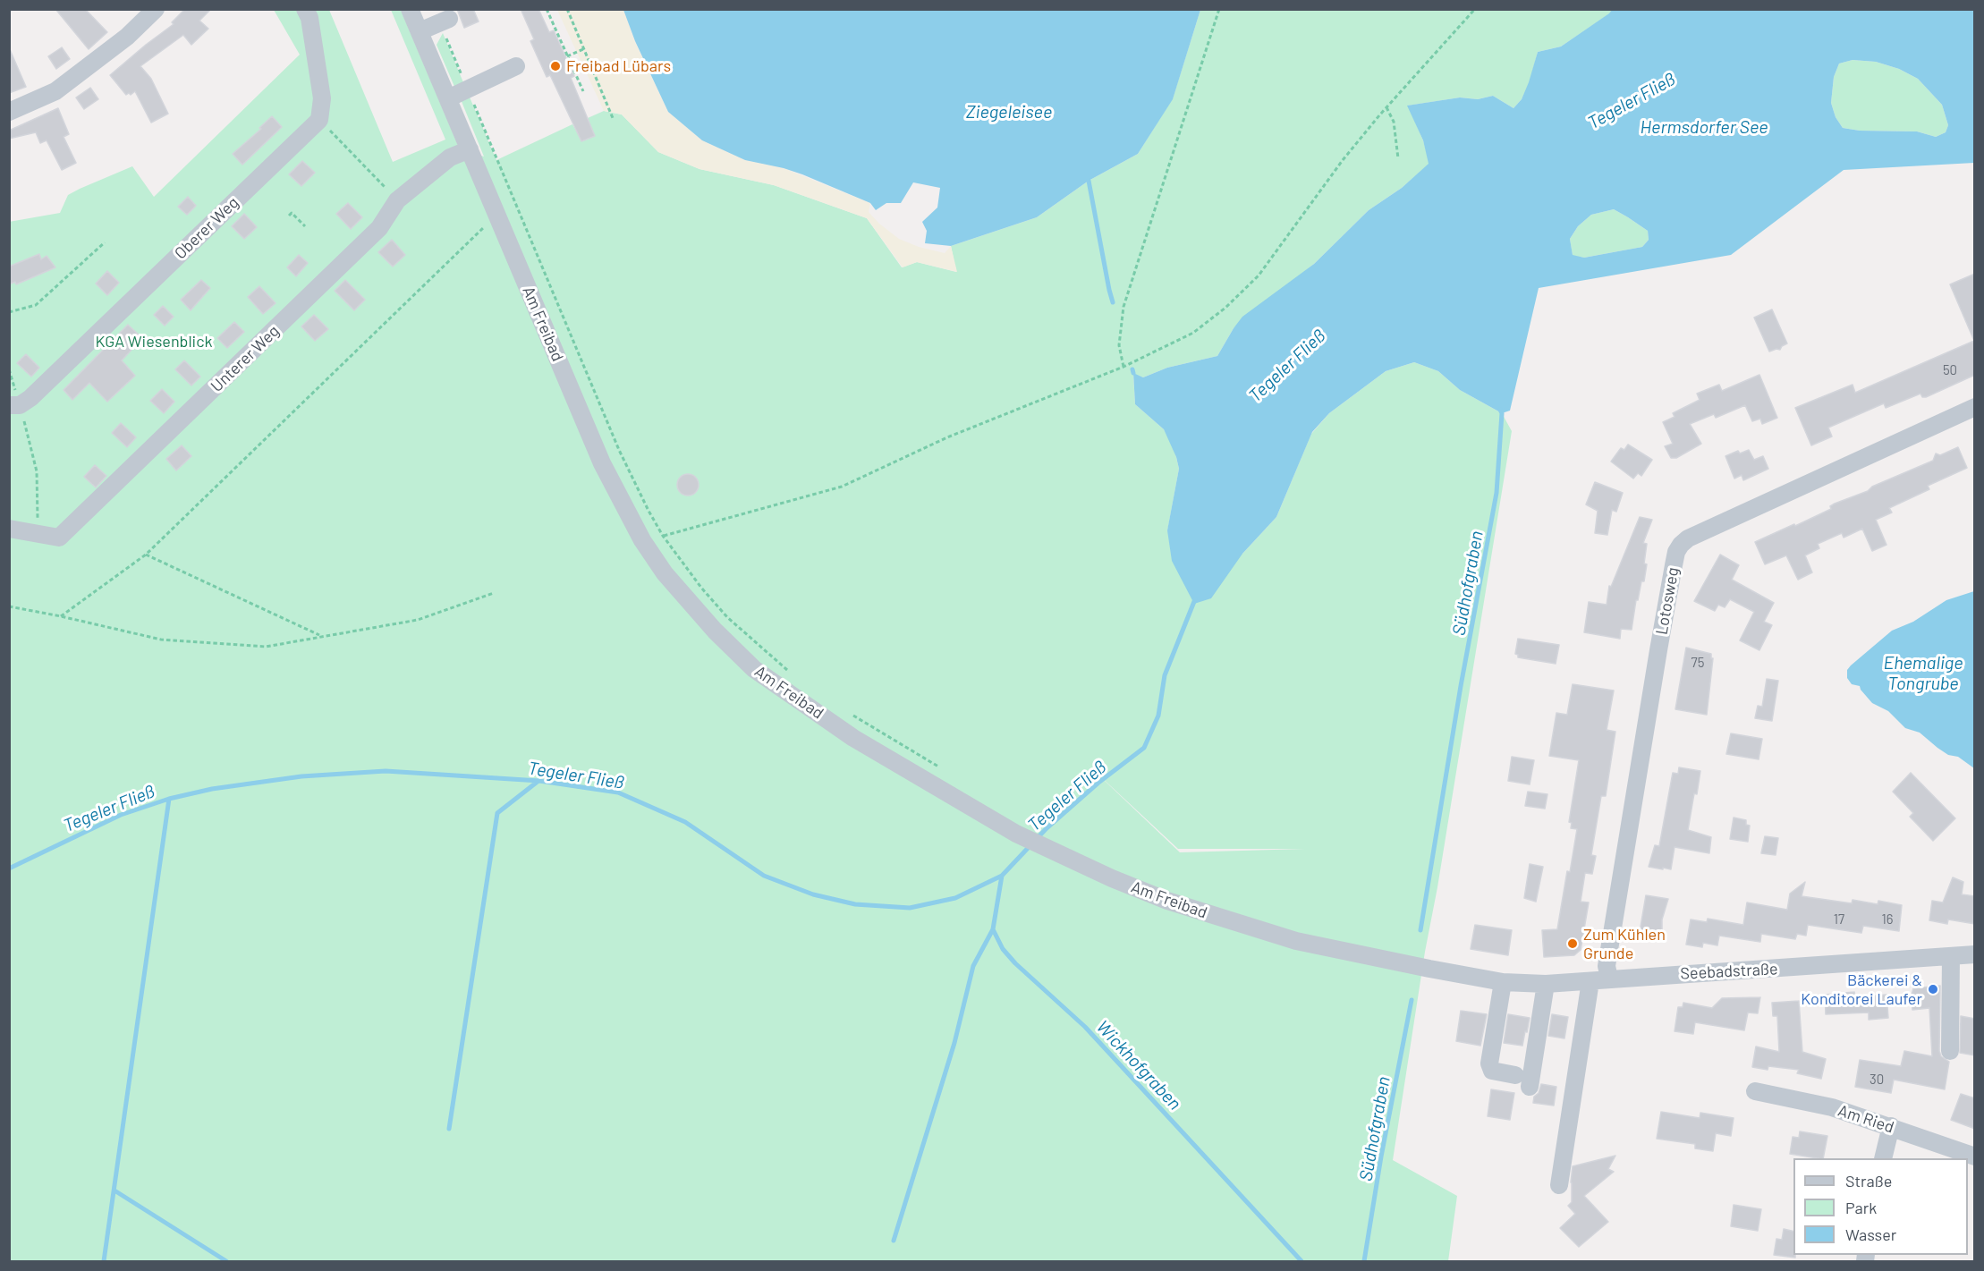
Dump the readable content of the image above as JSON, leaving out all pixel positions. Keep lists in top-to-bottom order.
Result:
{
  "streets": {
    "street": [
      "Oberer Weg",
      "Am Freibad",
      "Unterer Weg",
      "Lotosweg",
      "Seebadstraße",
      "Am Ried"
    ]
  },
  "crossings": [
    ["Am Freibad", "Unterer Weg"],
    ["Am Freibad", "Seebadstraße"],
    ["Lotosweg", "Seebadstraße"]
  ],
  "water": [
    "Tegeler Fließ",
    "Ziegeleisee",
    "Hermsdorfer See",
    "Südhofgraben",
    "Ehemalige Tongrube",
    "Wickhofgraben"
  ],
  "parks": ["KGA Wiesenblick"],
  "places": ["Freibad Lübars", "Zum Kühlen Grunde", "Bäckerei & Konditorei Laufer"],
  "house_numbers": [
    "50",
    "75",
    "17",
    "16",
    "30"
  ],
  "legend": ["Straße", "Park", "Wasser"]
}
